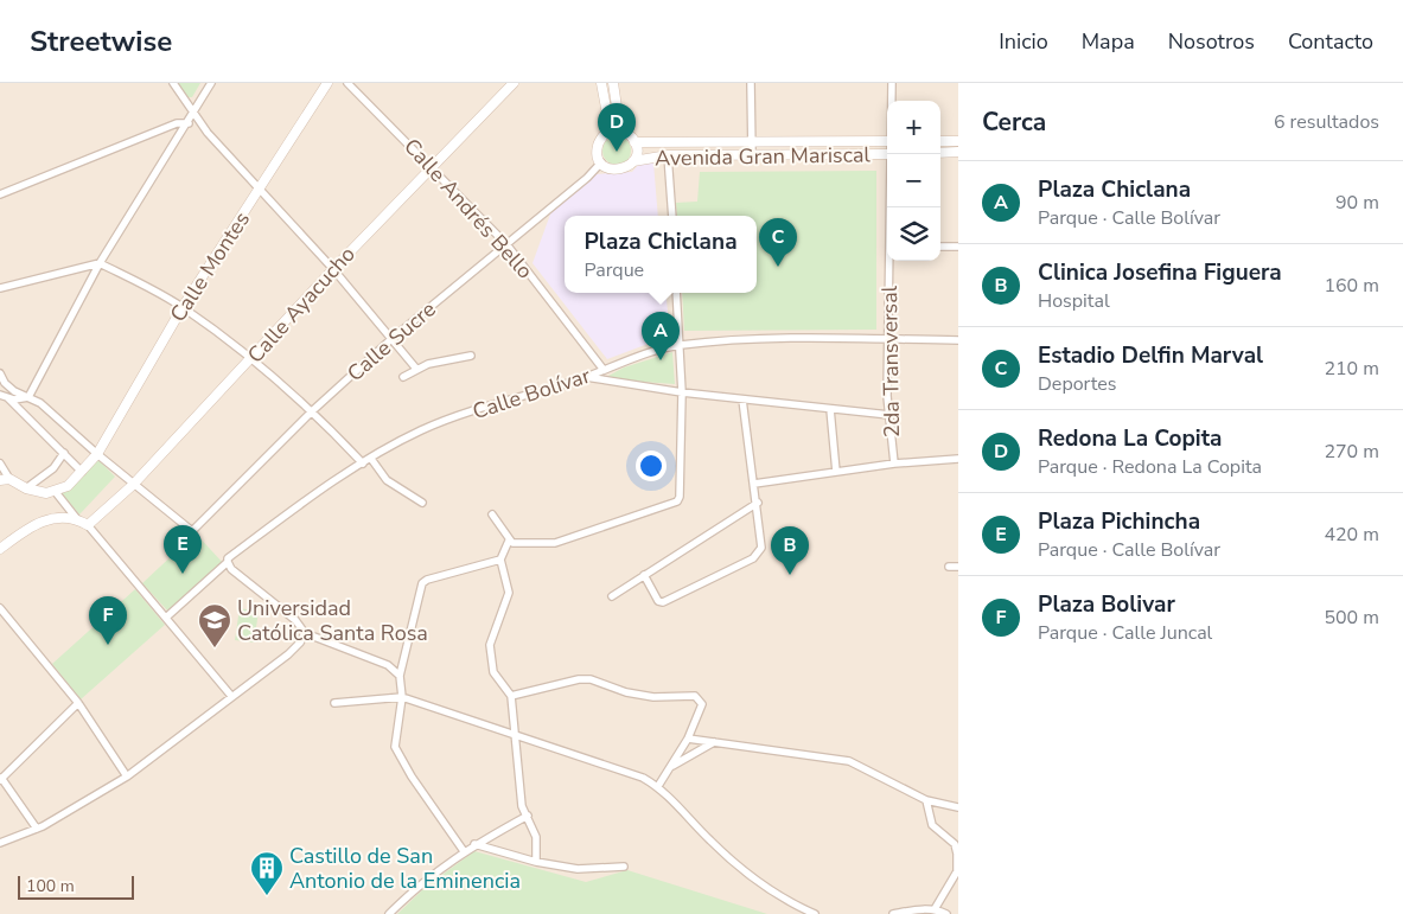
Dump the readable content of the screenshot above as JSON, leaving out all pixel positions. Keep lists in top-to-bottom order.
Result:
{
  "streets": {
    "street": [
      "Avenida Gran Mariscal",
      "Calle Andrés Bello",
      "Calle Montes",
      "Calle Ayacucho",
      "Calle Sucre",
      "2da Transversal",
      "Calle Bolívar"
    ]
  },
  "crossings": [
    ["Avenida Gran Mariscal", "Calle Sucre"],
    ["Calle Andrés Bello", "Calle Ayacucho"],
    ["Calle Andrés Bello", "Calle Sucre"],
    ["Calle Andrés Bello", "Calle Bolívar"],
    ["Calle Ayacucho", "Calle Sucre"],
    ["2da Transversal", "Calle Bolívar"]
  ],
  "places": {
    "school or university": ["Universidad Católica Santa Rosa"],
    "building": ["Castillo de San Antonio de la Eminencia"]
  },
  "scale_bar": "100 m",
  "page": {
    "header": "Streetwise",
    "nav": [
      "Inicio",
      "Mapa",
      "Nosotros",
      "Contacto"
    ],
    "heading": ["Cerca", "6 resultados"],
    "map_buttons": ["+", "−"],
    "pins": [
      "D",
      "C",
      "A",
      "E",
      "B",
      "F"
    ],
    "list": [
      {
        "mark": "A",
        "name": "Plaza Chiclana",
        "note": "Parque · Calle Bolívar",
        "value": "90 m"
      },
      {
        "mark": "B",
        "name": "Clinica Josefina Figuera",
        "note": "Hospital",
        "value": "160 m"
      },
      {
        "mark": "C",
        "name": "Estadio Delfin Marval",
        "note": "Deportes",
        "value": "210 m"
      },
      {
        "mark": "D",
        "name": "Redona La Copita",
        "note": "Parque · Redona La Copita",
        "value": "270 m"
      },
      {
        "mark": "E",
        "name": "Plaza Pichincha",
        "note": "Parque · Calle Bolívar",
        "value": "420 m"
      },
      {
        "mark": "F",
        "name": "Plaza Bolivar",
        "note": "Parque · Calle Juncal",
        "value": "500 m"
      }
    ],
    "popup": ["Plaza Chiclana", "Parque"],
    "scale": "100 m"
  }
}
